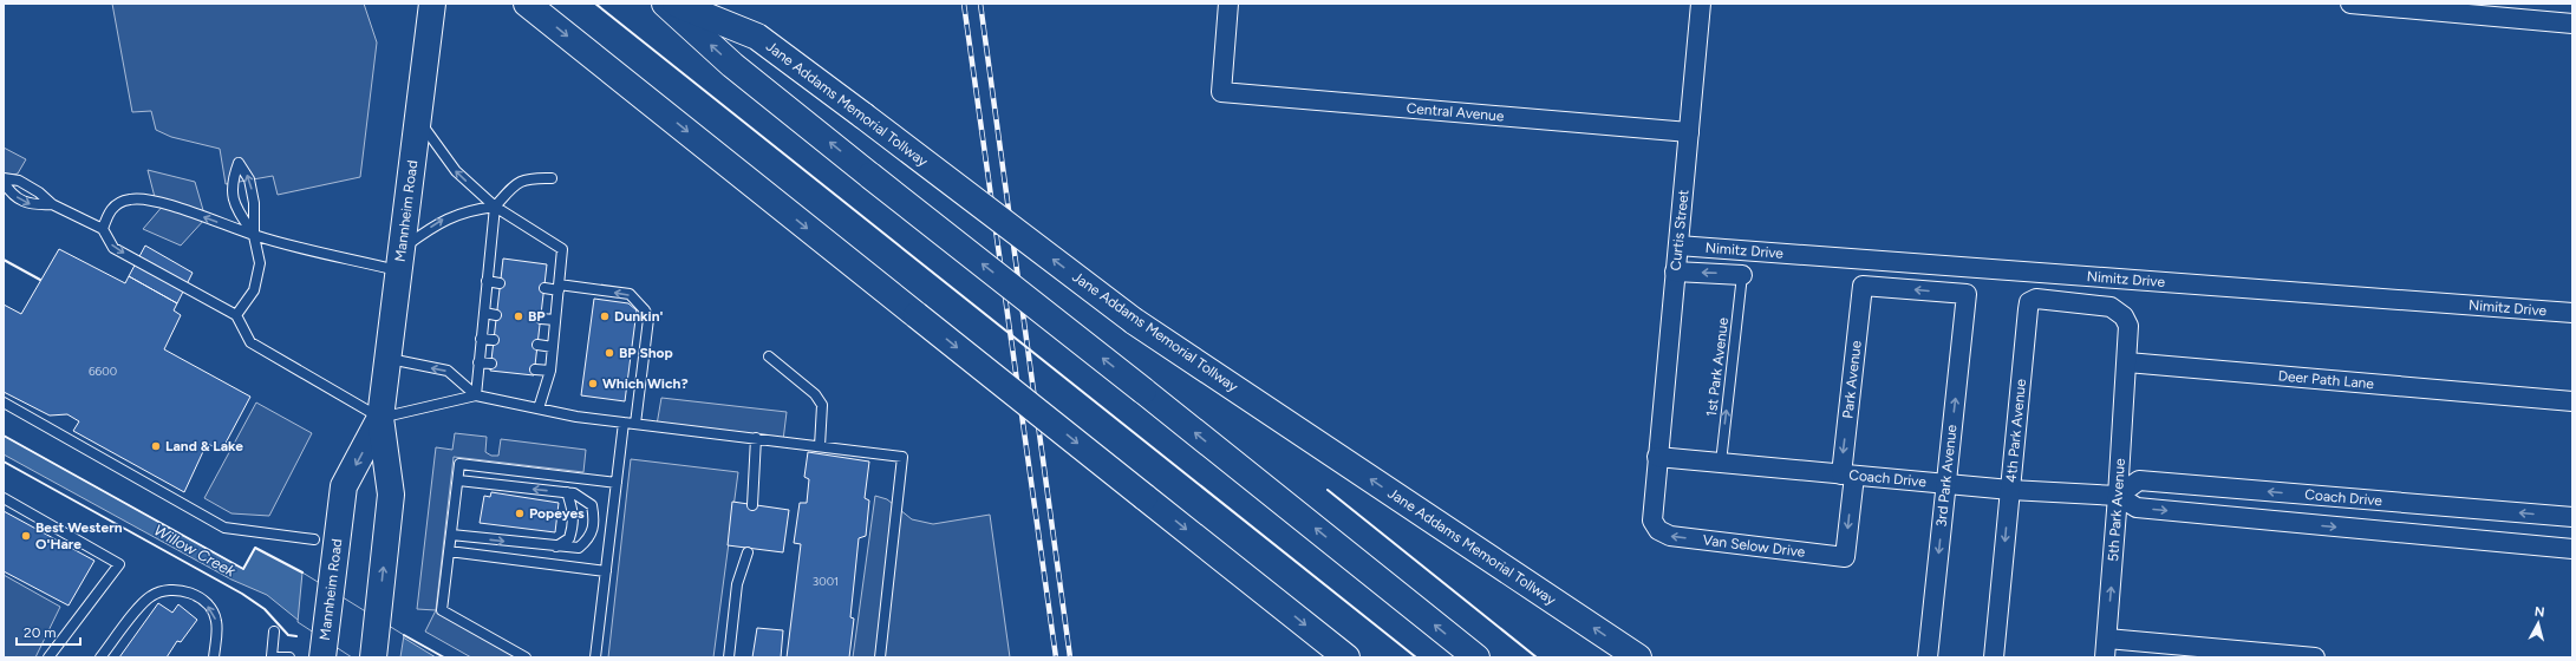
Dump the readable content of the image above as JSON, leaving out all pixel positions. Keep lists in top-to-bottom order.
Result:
{
  "streets": {
    "main road": ["Jane Addams Memorial Tollway", "Mannheim Road"],
    "street": [
      "Central Avenue",
      "Curtis Street",
      "Nimitz Drive",
      "Deer Path Lane",
      "Park Avenue",
      "4th Park Avenue",
      "3rd Park Avenue",
      "Coach Drive",
      "5th Park Avenue",
      "Van Selow Drive"
    ],
    "lane": ["1st Park Avenue"]
  },
  "crossings": [
    ["Central Avenue", "Curtis Street"],
    ["Curtis Street", "Nimitz Drive"],
    ["Curtis Street", "Coach Drive"],
    ["Curtis Street", "Van Selow Drive"],
    ["1st Park Avenue", "Coach Drive"],
    ["Deer Path Lane", "4th Park Avenue"],
    ["Deer Path Lane", "5th Park Avenue"],
    ["Park Avenue", "3rd Park Avenue"],
    ["Park Avenue", "Coach Drive"],
    ["Park Avenue", "Van Selow Drive"],
    ["4th Park Avenue", "Coach Drive"],
    ["4th Park Avenue", "5th Park Avenue"],
    ["3rd Park Avenue", "Coach Drive"],
    ["Coach Drive", "5th Park Avenue"],
    ["Coach Drive", "Van Selow Drive"]
  ],
  "one_way": ["1st Park Avenue", "Park Avenue", "5th Park Avenue"],
  "water": ["Willow Creek"],
  "places": [
    "BP",
    "Dunkin'",
    "BP Shop",
    "Which Wich?",
    "Land & Lake",
    "Popeyes",
    "Best Western O'Hare"
  ],
  "house_numbers": ["6600", "3001"],
  "scale_bar": "20 m",
  "north": "top"
}
